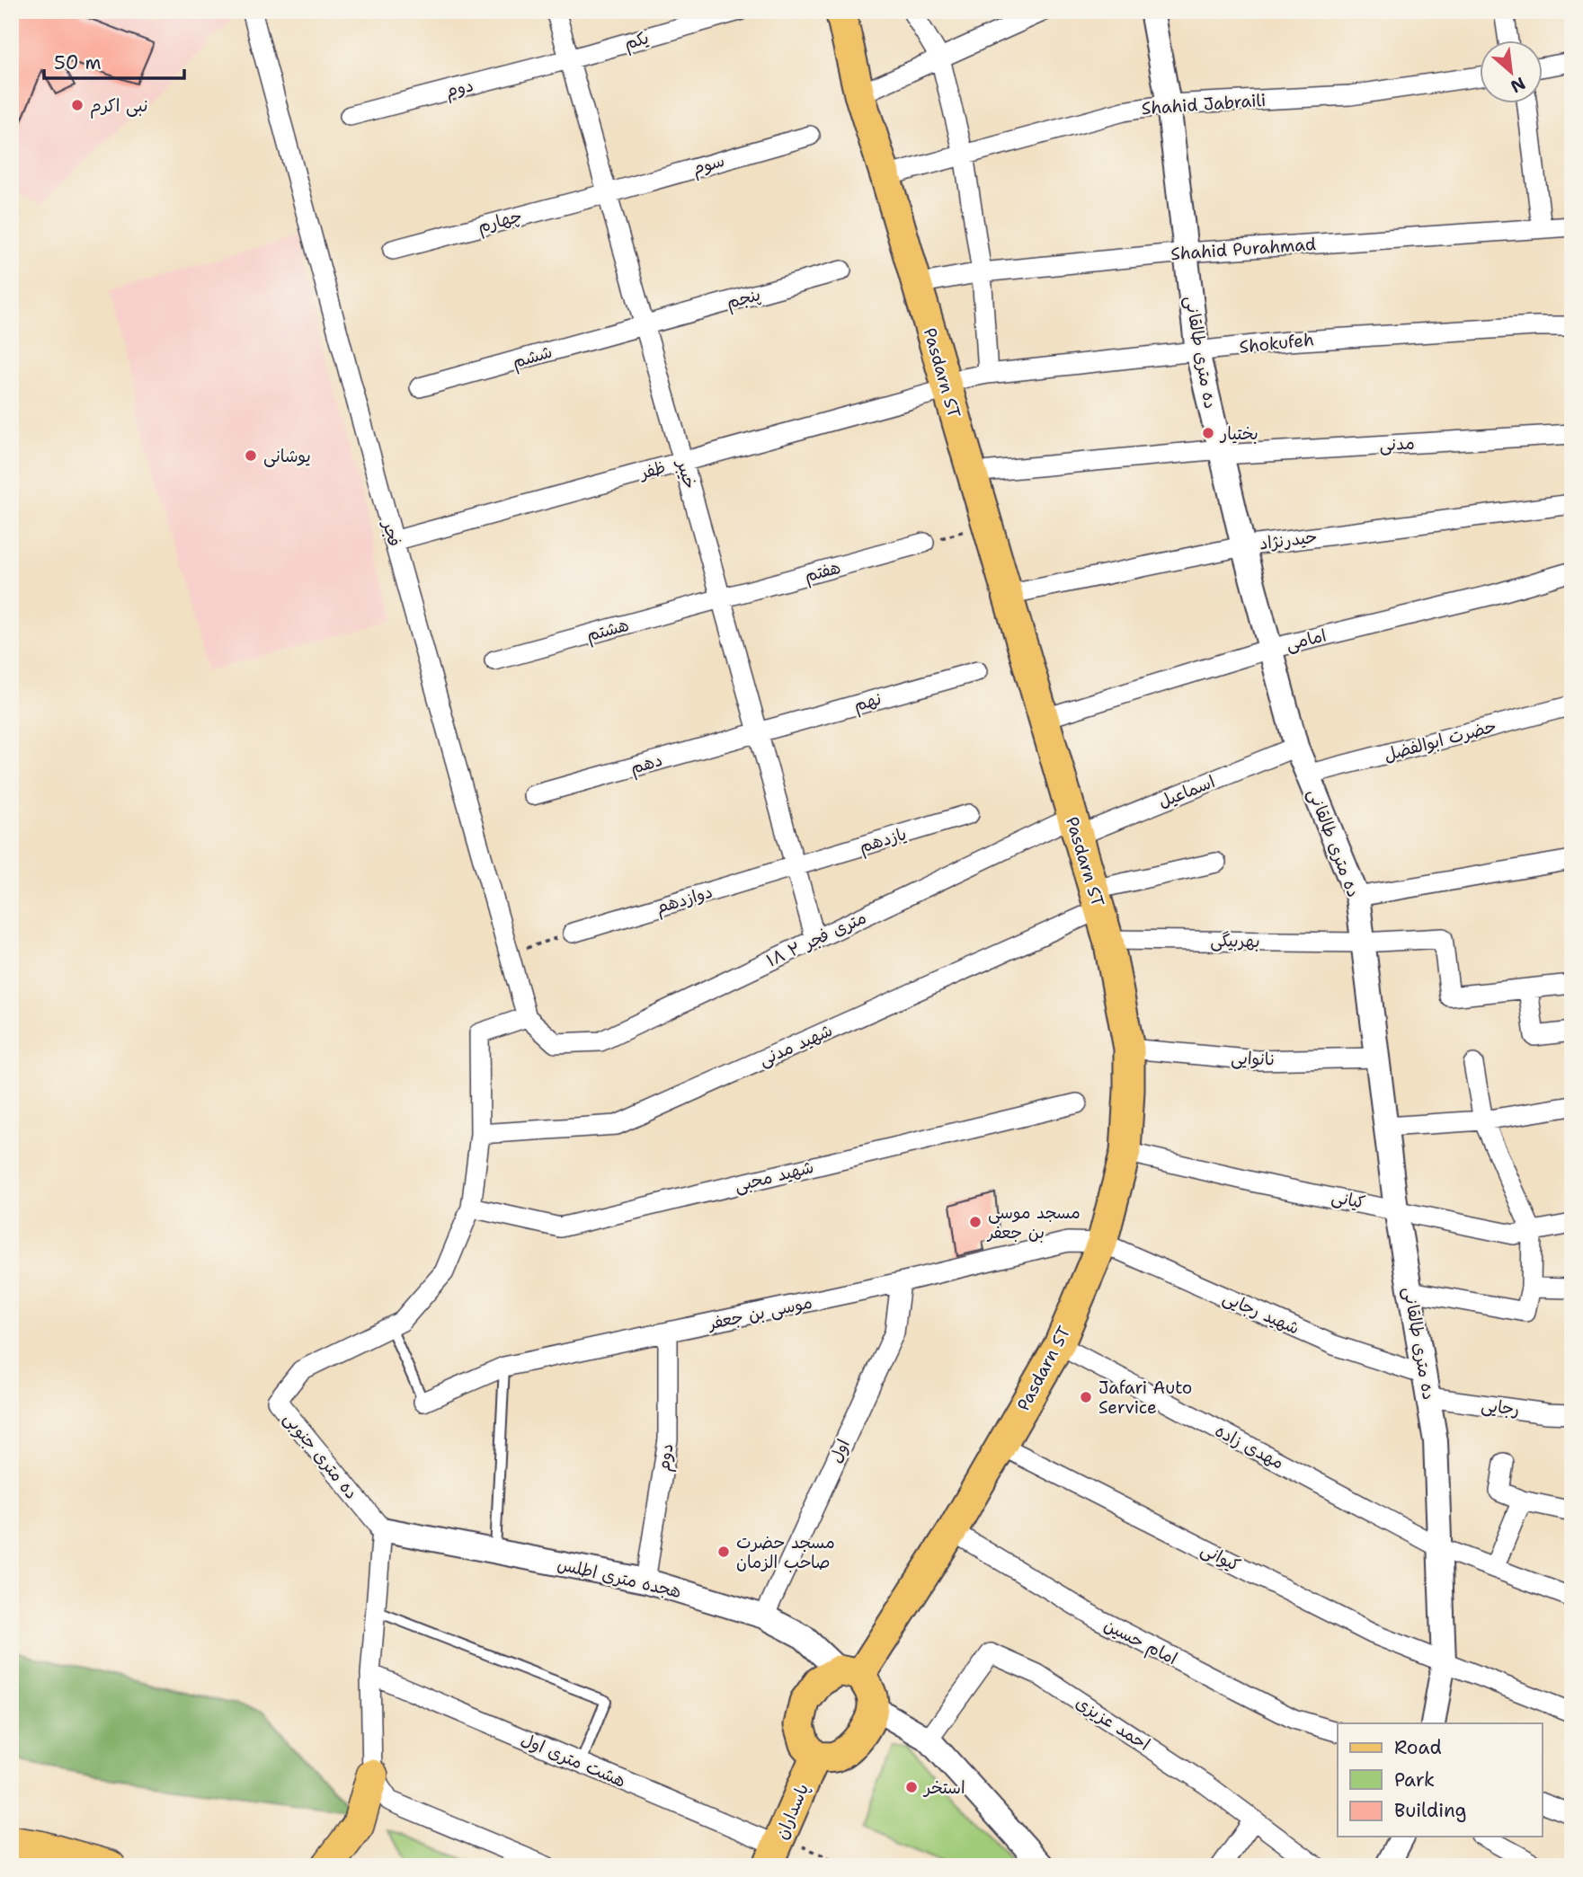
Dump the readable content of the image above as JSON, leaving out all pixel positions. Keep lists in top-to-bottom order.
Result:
{
  "streets": {
    "main road": ["Pasdarn ST", "پاسداران"],
    "street": [
      "یکم",
      "دوم",
      "Shahid Jabraili",
      "سوم",
      "چهارم",
      "Shahid Purahmad",
      "پنجم",
      "Shokufeh",
      "ده متری طالقانی",
      "ششم",
      "مدنی",
      "ظفر",
      "خیبر",
      "فجر",
      "حیدرنژاد",
      "هفتم",
      "هشتم",
      "امامی",
      "نهم",
      "حضرت ابوالفضل",
      "دهم",
      "اسماعیل",
      "یازدهم",
      "دوازدهم",
      "۱۸ متری فجر ۲",
      "بهربیگی",
      "شهید مدنی",
      "نانوایی",
      "شهید محبی",
      "کیانی",
      "موسی بن جعفر",
      "شهید رجایی",
      "رجایی",
      "مهدی زاده",
      "اول",
      "ده متری جنوبی",
      "کیوانی",
      "هجده متری اطلس",
      "امام حسین",
      "احمد عزیزی",
      "هشت متری اول"
    ]
  },
  "crossings": [
    ["یکم", "دوم"],
    ["یکم", "خیبر"],
    ["دوم", "خیبر"],
    ["دوم", "موسی بن جعفر"],
    ["دوم", "هجده متری اطلس"],
    ["Shahid Jabraili", "ده متری طالقانی"],
    ["Shahid Jabraili", "Pasdarn ST"],
    ["سوم", "چهارم"],
    ["سوم", "خیبر"],
    ["چهارم", "خیبر"],
    ["Shahid Purahmad", "ده متری طالقانی"],
    ["Shahid Purahmad", "Pasdarn ST"],
    ["پنجم", "ششم"],
    ["پنجم", "خیبر"],
    ["Shokufeh", "ده متری طالقانی"],
    ["Shokufeh", "Pasdarn ST"],
    ["Shokufeh", "ظفر"],
    ["ده متری طالقانی", "مدنی"],
    ["ده متری طالقانی", "حیدرنژاد"],
    ["ده متری طالقانی", "امامی"],
    ["ده متری طالقانی", "حضرت ابوالفضل"],
    ["ده متری طالقانی", "اسماعیل"],
    ["ده متری طالقانی", "بهربیگی"],
    ["ده متری طالقانی", "نانوایی"],
    ["ده متری طالقانی", "کیانی"],
    ["ده متری طالقانی", "شهید رجایی"],
    ["ده متری طالقانی", "رجایی"],
    ["ده متری طالقانی", "مهدی زاده"],
    ["ده متری طالقانی", "کیوانی"],
    ["ششم", "خیبر"],
    ["Pasdarn ST", "مدنی"],
    ["Pasdarn ST", "ظفر"],
    ["Pasdarn ST", "حیدرنژاد"],
    ["Pasdarn ST", "امامی"],
    ["Pasdarn ST", "اسماعیل"],
    ["Pasdarn ST", "۱۸ متری فجر ۲"],
    ["Pasdarn ST", "بهربیگی"],
    ["Pasdarn ST", "شهید مدنی"],
    ["Pasdarn ST", "نانوایی"],
    ["Pasdarn ST", "کیانی"],
    ["Pasdarn ST", "موسی بن جعفر"],
    ["Pasdarn ST", "شهید رجایی"],
    ["Pasdarn ST", "مهدی زاده"],
    ["Pasdarn ST", "کیوانی"],
    ["Pasdarn ST", "هجده متری اطلس"],
    ["Pasdarn ST", "امام حسین"],
    ["Pasdarn ST", "پاسداران"],
    ["ظفر", "خیبر"],
    ["ظفر", "فجر"],
    ["خیبر", "هفتم"],
    ["خیبر", "هشتم"],
    ["خیبر", "نهم"],
    ["خیبر", "دهم"],
    ["خیبر", "یازدهم"],
    ["خیبر", "دوازدهم"],
    ["خیبر", "۱۸ متری فجر ۲"],
    ["فجر", "۱۸ متری فجر ۲"],
    ["فجر", "ده متری جنوبی"],
    ["هفتم", "هشتم"],
    ["نهم", "دهم"],
    ["اسماعیل", "۱۸ متری فجر ۲"],
    ["یازدهم", "دوازدهم"],
    ["۱۸ متری فجر ۲", "ده متری جنوبی"],
    ["شهید مدنی", "ده متری جنوبی"],
    ["شهید محبی", "ده متری جنوبی"],
    ["موسی بن جعفر", "شهید رجایی"],
    ["موسی بن جعفر", "اول"],
    ["شهید رجایی", "رجایی"],
    ["اول", "هجده متری اطلس"],
    ["ده متری جنوبی", "هجده متری اطلس"],
    ["هجده متری اطلس", "پاسداران"],
    ["هشت متری اول", "پاسداران"]
  ],
  "places": [
    "نبی اکرم",
    "بختیار",
    "یوشانی",
    "مسجد موسی بن جعفر",
    "Jafari Auto Service",
    "مسجد حضرت صاحب الزمان",
    "استخر"
  ],
  "legend": ["Road", "Park", "Building"],
  "scale_bar": "50 m",
  "north": "bottom right"
}
